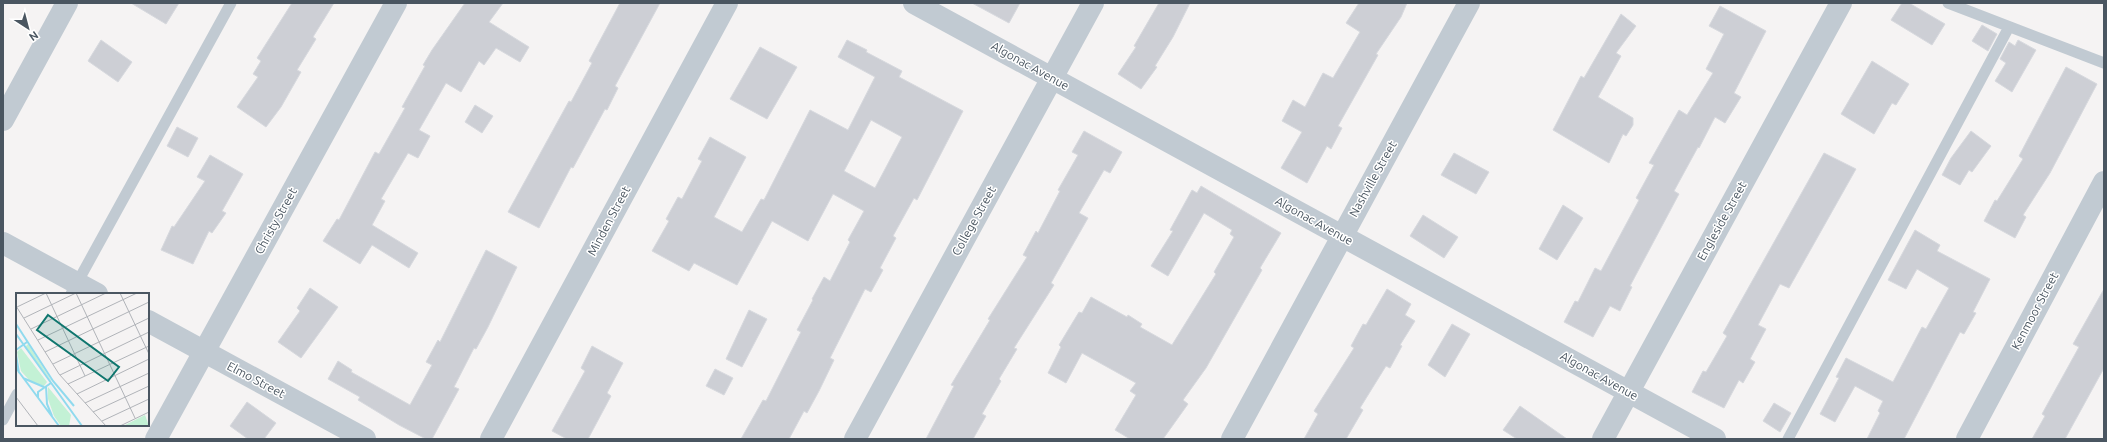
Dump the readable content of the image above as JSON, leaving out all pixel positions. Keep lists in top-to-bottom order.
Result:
{
  "streets": {
    "street": [
      "Algonac Avenue",
      "Nashville Street",
      "Christy Street",
      "Minden Street",
      "College Street",
      "Engleside Street",
      "Kenmoor Street",
      "Elmo Street"
    ]
  },
  "crossings": [
    ["Algonac Avenue", "Nashville Street"],
    ["Algonac Avenue", "College Street"],
    ["Algonac Avenue", "Engleside Street"],
    ["Christy Street", "Elmo Street"]
  ],
  "north": "bottom right"
}
